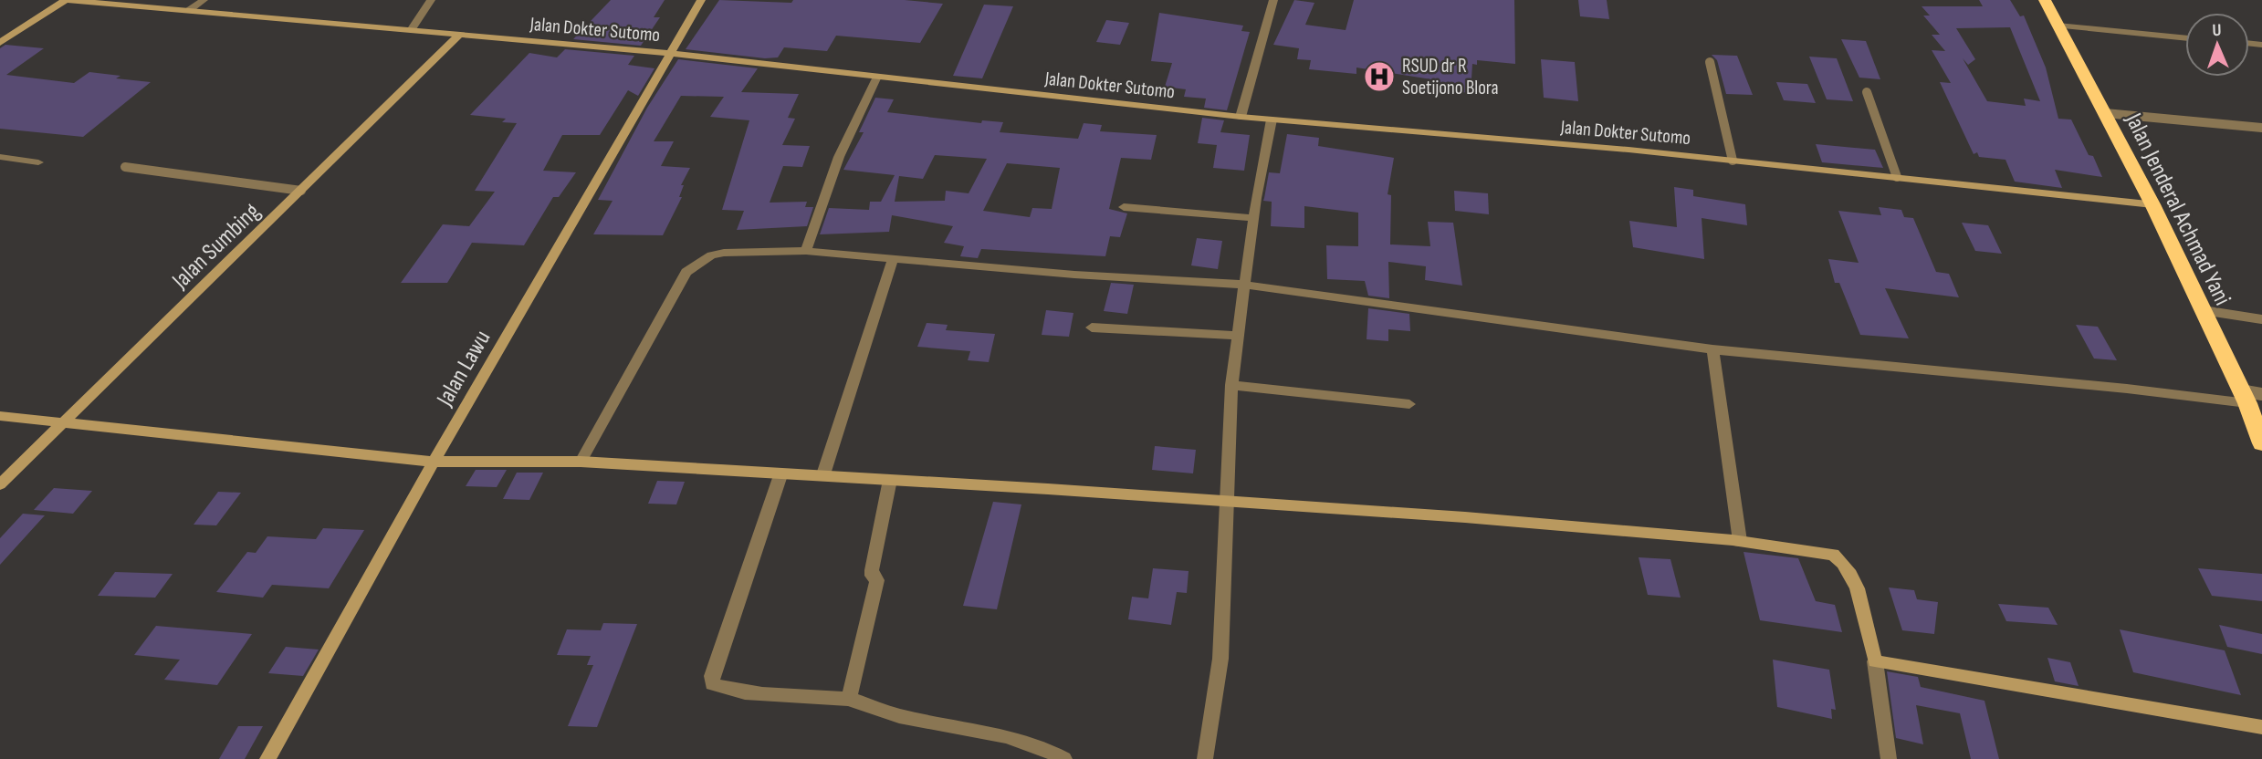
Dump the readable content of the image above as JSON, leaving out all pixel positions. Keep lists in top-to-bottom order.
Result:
{
  "streets": {
    "highway": ["Jalan Jenderal Achmad Yani"],
    "main road": ["Jalan Dokter Sutomo", "Jalan Sumbing", "Jalan Lawu"]
  },
  "crossings": [
    ["Jalan Dokter Sutomo", "Jalan Jenderal Achmad Yani"],
    ["Jalan Dokter Sutomo", "Jalan Sumbing"],
    ["Jalan Dokter Sutomo", "Jalan Lawu"]
  ],
  "places": {
    "hospital": ["RSUD dr R Soetijono Blora"]
  },
  "north": "top"
}
